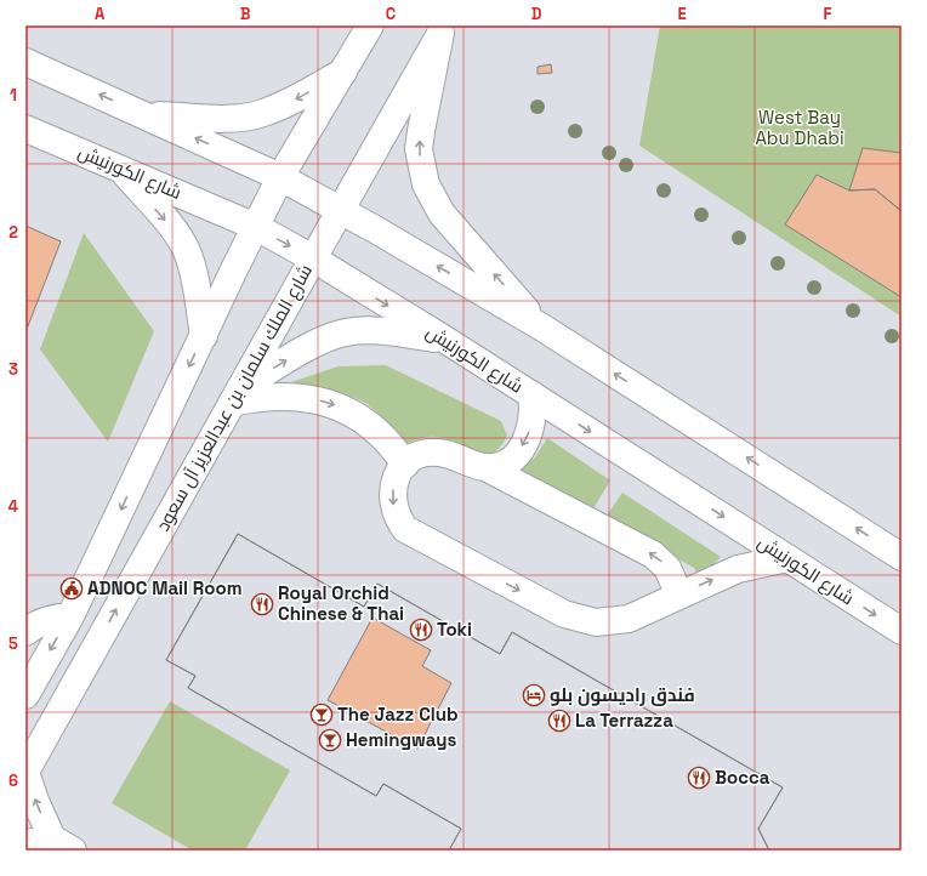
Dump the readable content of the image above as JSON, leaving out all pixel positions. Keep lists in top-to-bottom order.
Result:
{
  "streets": {
    "main road": ["شارع الكورنيش", "شارع الملك سلمان بن عبدالعزيز آل سعود"]
  },
  "crossings": [
    ["شارع الكورنيش", "شارع الملك سلمان بن عبدالعزيز آل سعود"]
  ],
  "parks": ["West Bay Abu Dhabi"],
  "places": {
    "public building": ["ADNOC Mail Room"],
    "restaurant": [
      "Royal Orchid Chinese & Thai",
      "Toki",
      "La Terrazza",
      "Bocca"
    ],
    "hotel": ["فندق راديسون بلو"],
    "bar": ["The Jazz Club", "Hemingways"]
  },
  "grid": {
    "columns": [
      "A",
      "B",
      "C",
      "D",
      "E",
      "F"
    ],
    "rows": [
      "1",
      "2",
      "3",
      "4",
      "5",
      "6"
    ]
  }
}
